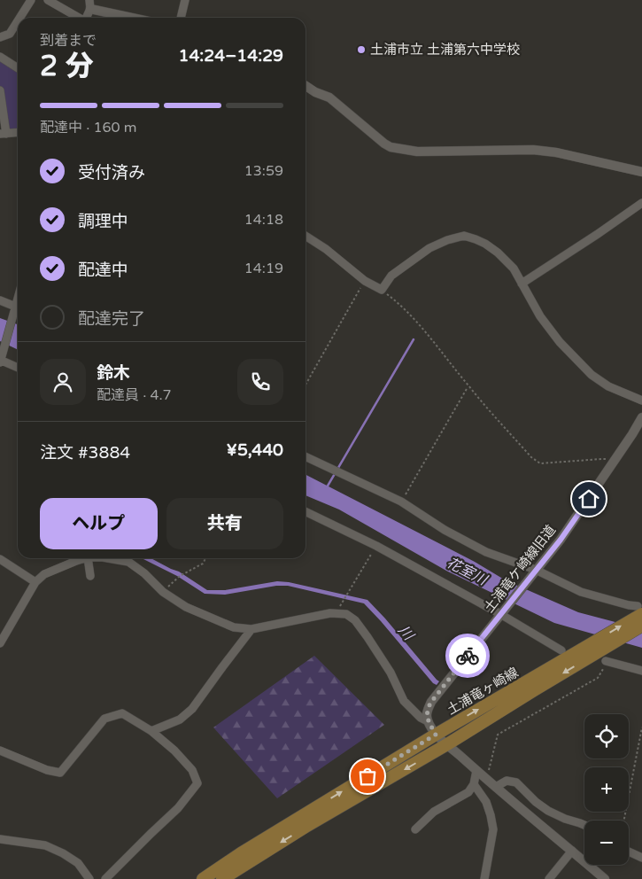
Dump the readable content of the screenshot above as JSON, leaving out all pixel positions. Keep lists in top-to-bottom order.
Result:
{
  "streets": {
    "main road": ["土浦竜ヶ崎線"],
    "street": ["土浦竜ケ崎線旧道"]
  },
  "water": ["花室川", "川"],
  "places": ["土浦市立 土浦第六中学校"],
  "page": {
    "heading": ["2 分", "到着まで", "14:24–14:29"],
    "panel": [
      "鈴木",
      "配達員 · 4.7",
      "注文 #3884",
      "¥5,440"
    ],
    "bar": "配達中 · 160 m",
    "list": [
      ["受付済み", "13:59"],
      ["調理中", "14:18"],
      ["配達中", "14:19"],
      "配達完了"
    ],
    "buttons": ["ヘルプ", "共有"],
    "map_buttons": ["+", "−"]
  }
}
